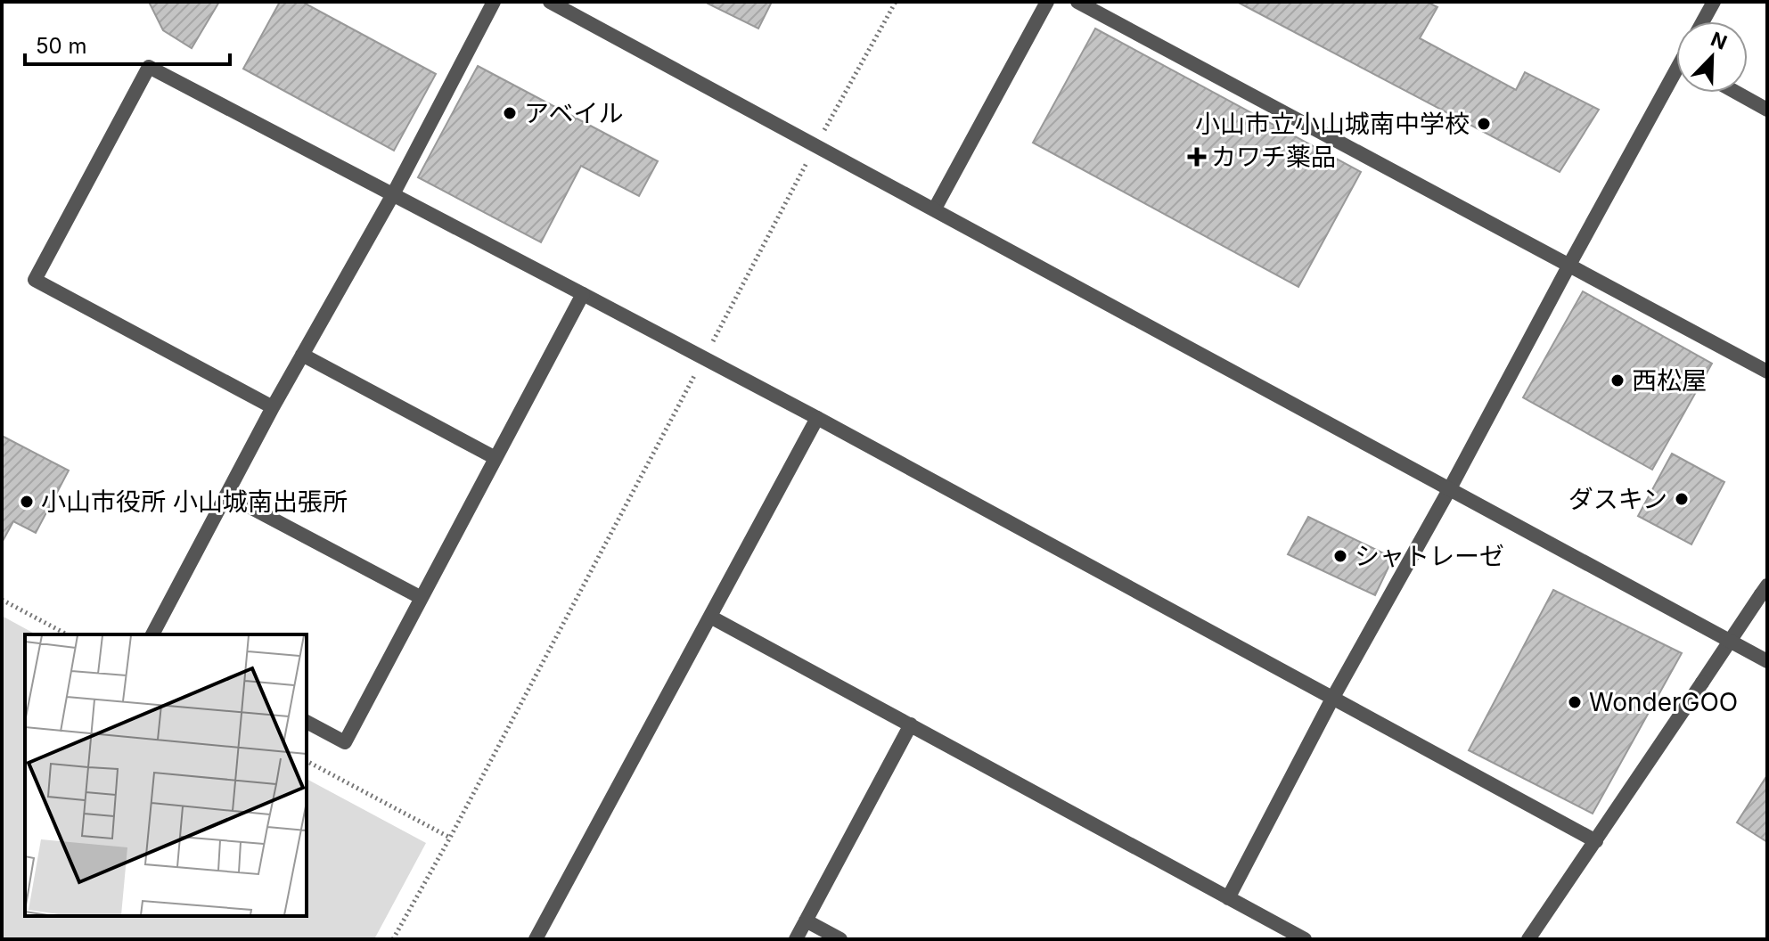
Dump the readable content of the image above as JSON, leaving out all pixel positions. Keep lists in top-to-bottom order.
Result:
{
  "places": {
    "other": [
      "アベイル",
      "小山市立小山城南中学校",
      "西松屋",
      "ダスキン",
      "小山市役所 小山城南出張所",
      "シャトレーゼ",
      "WonderGOO"
    ],
    "health": ["カワチ薬品"]
  },
  "scale_bar": "50 m",
  "north": "top right"
}
